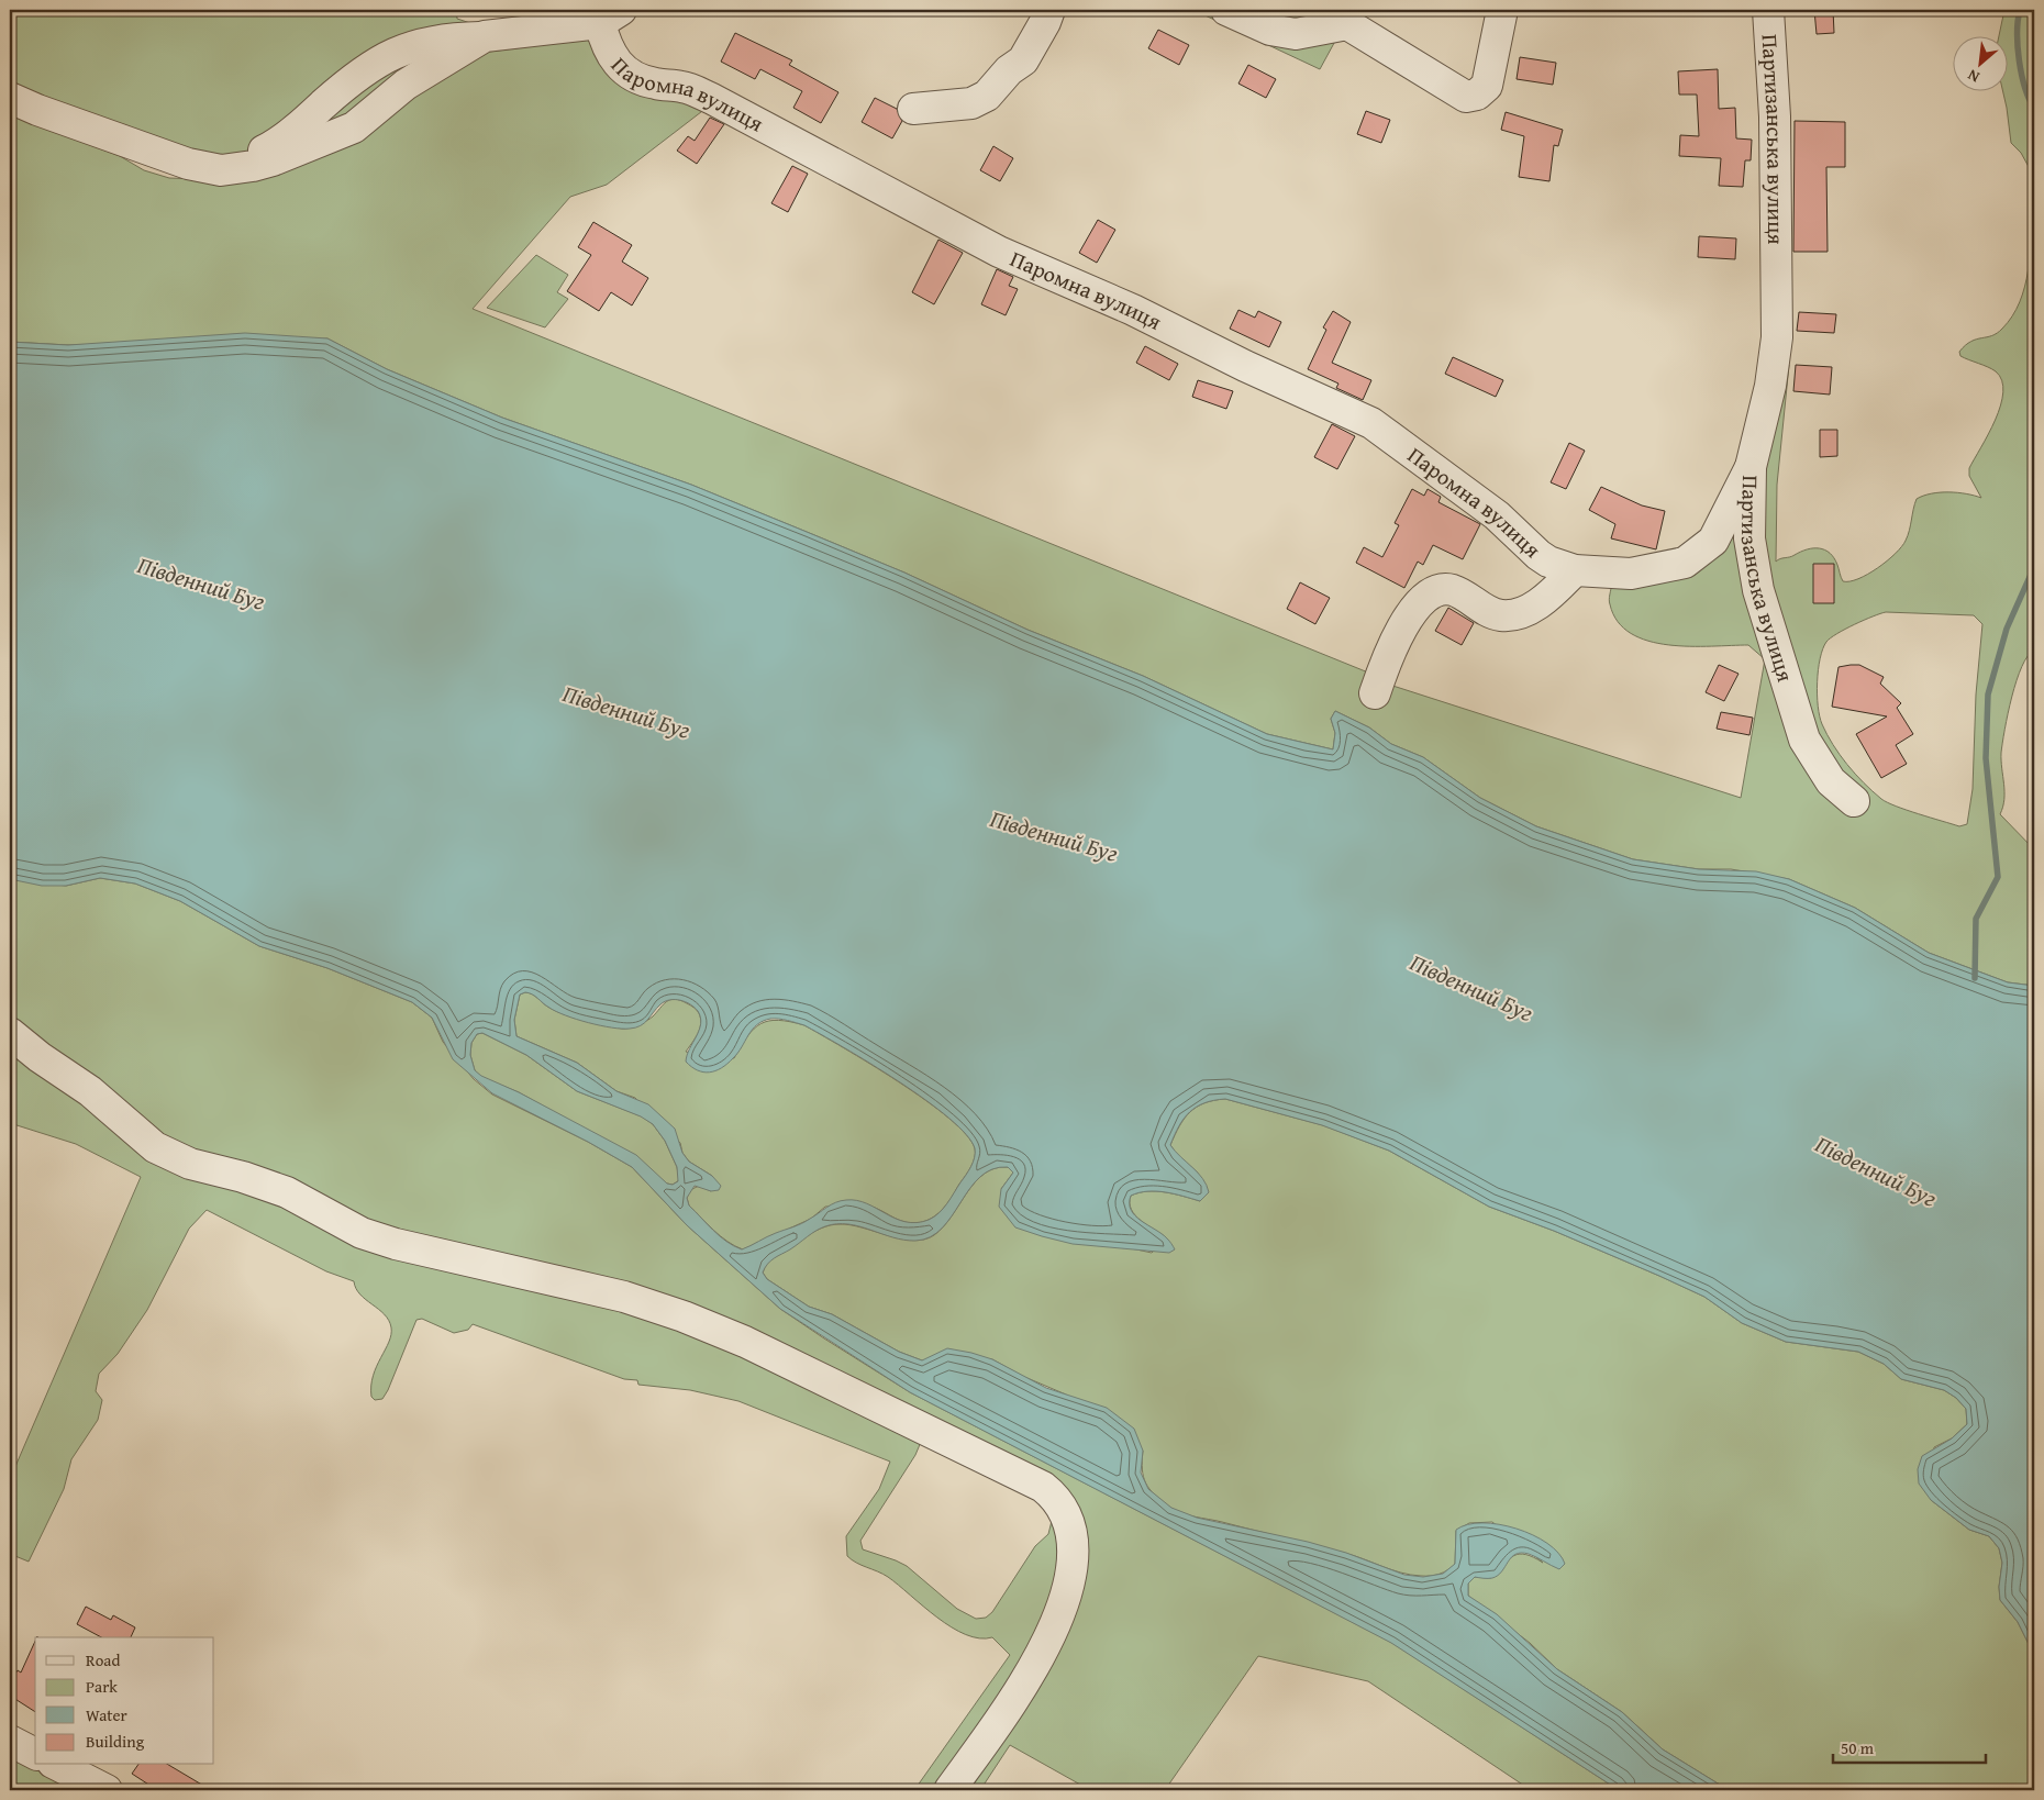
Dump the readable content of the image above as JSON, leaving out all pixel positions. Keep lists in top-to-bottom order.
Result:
{
  "streets": {
    "street": ["Паромна вулиця", "Партизанська вулиця"]
  },
  "crossings": [
    ["Паромна вулиця", "Партизанська вулиця"]
  ],
  "water": ["Південний Буг"],
  "legend": [
    "Road",
    "Park",
    "Water",
    "Building"
  ],
  "scale_bar": "50 m",
  "north": "bottom left"
}
